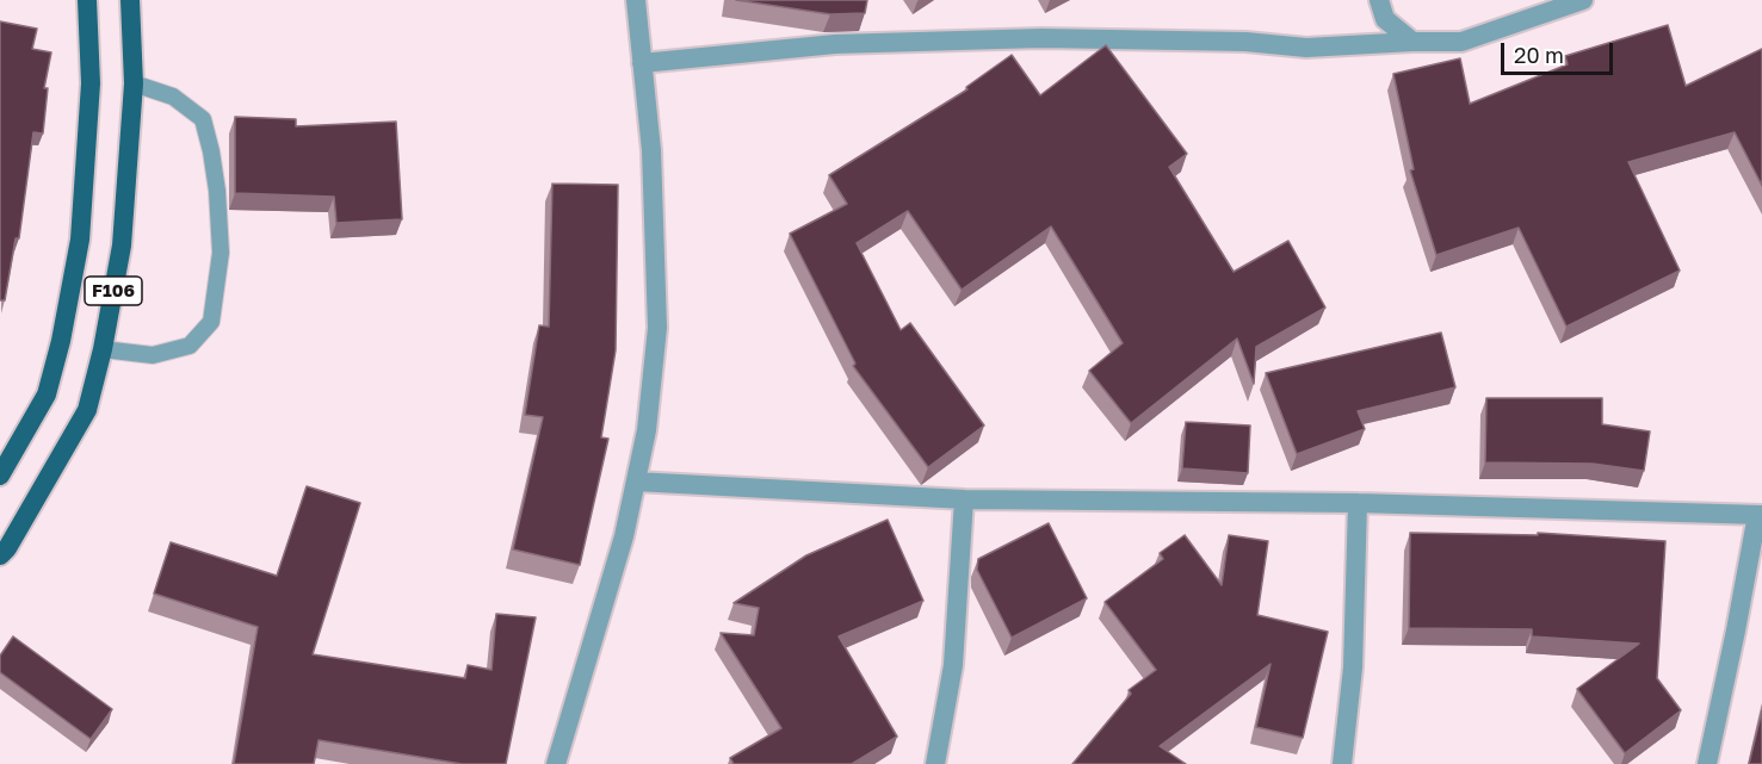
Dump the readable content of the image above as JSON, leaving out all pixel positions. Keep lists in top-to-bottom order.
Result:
{
  "streets": {
    "main road": ["F106"]
  },
  "scale_bar": "20 m"
}
